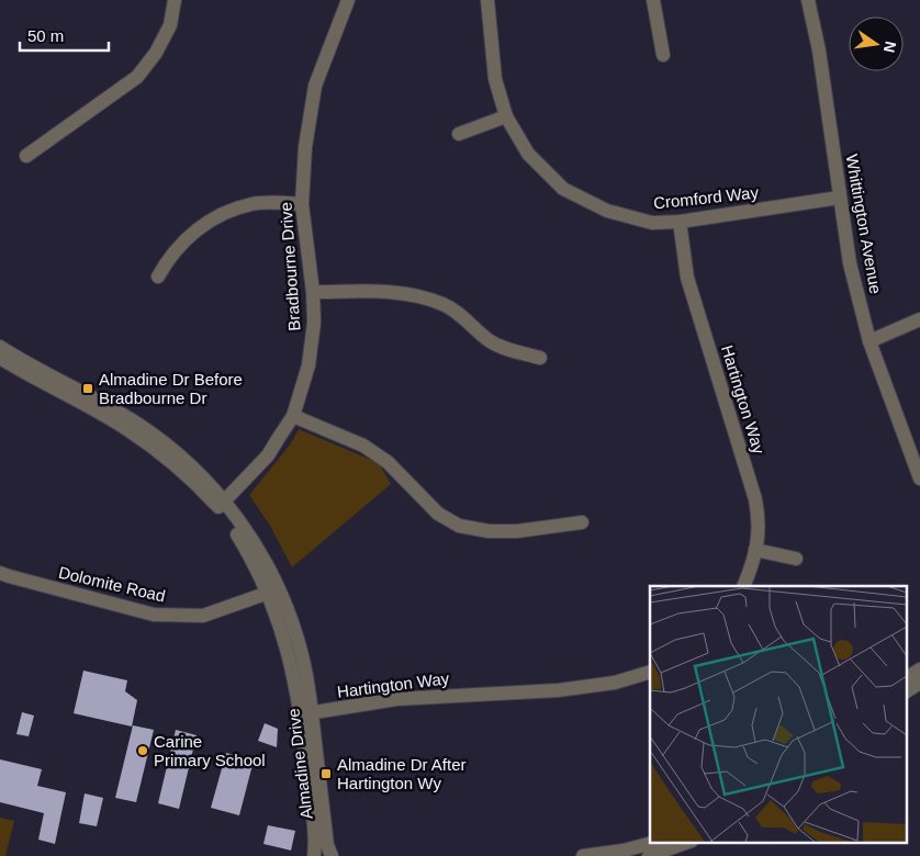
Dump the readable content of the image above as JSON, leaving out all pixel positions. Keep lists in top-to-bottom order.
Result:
{
  "streets": {
    "street": [
      "Cromford Way",
      "Whittington Avenue",
      "Bradbourne Drive",
      "Hartington Way",
      "Dolomite Road",
      "Almadine Drive"
    ]
  },
  "crossings": [
    ["Cromford Way", "Whittington Avenue"],
    ["Cromford Way", "Hartington Way"],
    ["Bradbourne Drive", "Almadine Drive"],
    ["Hartington Way", "Almadine Drive"],
    ["Dolomite Road", "Almadine Drive"]
  ],
  "places": {
    "transit": ["Almadine Dr Before Bradbourne Dr", "Almadine Dr After Hartington Wy"],
    "other": ["Carine Primary School"]
  },
  "scale_bar": "50 m",
  "north": "right"
}
